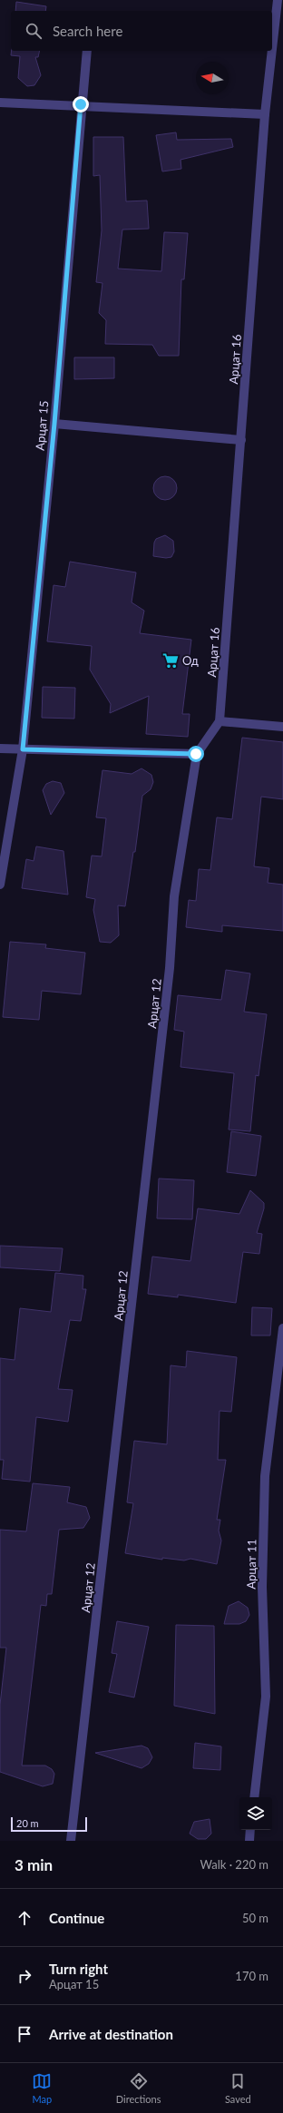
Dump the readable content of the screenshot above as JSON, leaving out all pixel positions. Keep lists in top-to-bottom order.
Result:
{
  "streets": {
    "street": [
      "Арцат 16",
      "Арцат 15",
      "Арцат 12",
      "Арцат 11"
    ]
  },
  "places": {
    "supermarket": ["Од"]
  },
  "scale_bar": "20 m",
  "north": "left",
  "page": {
    "search": "Search here",
    "scale": "20 m",
    "heading": ["3 min", "Walk · 220 m"],
    "list": [
      ["Continue", "50 m"],
      ["Turn right", "Арцат 15", "170 m"],
      "Arrive at destination"
    ],
    "nav": ["Map", "Directions", "Saved"]
  }
}
